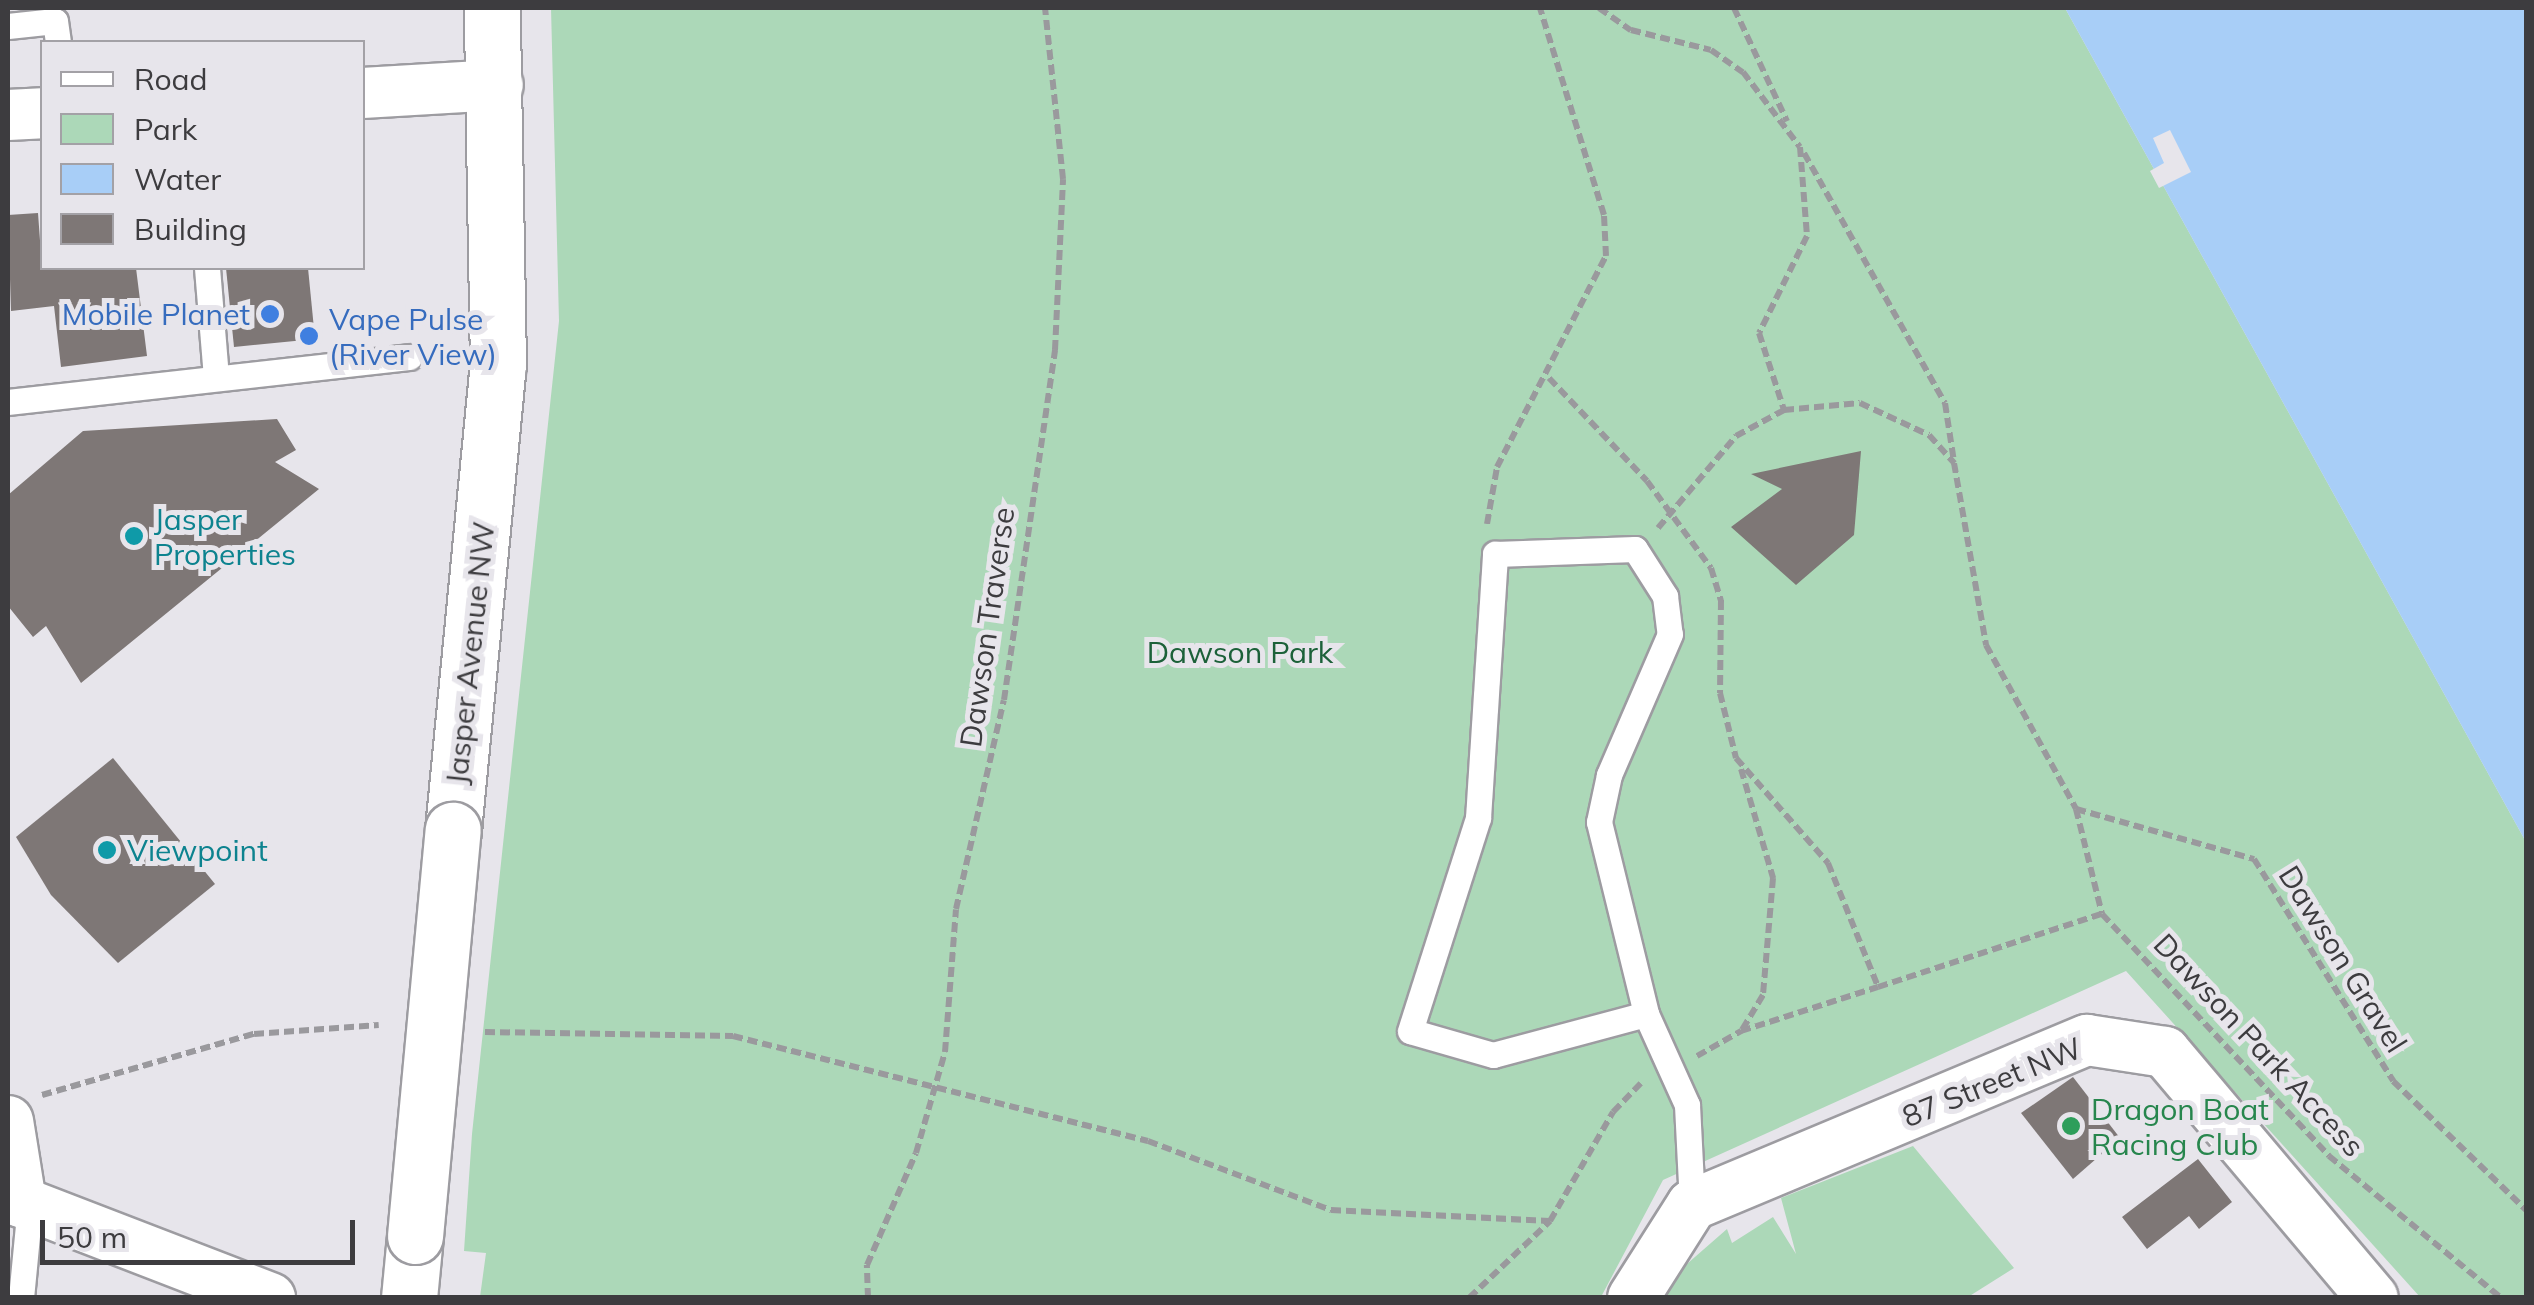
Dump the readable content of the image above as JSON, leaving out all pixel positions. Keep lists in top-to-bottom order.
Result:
{
  "streets": {
    "main road": ["Jasper Avenue NW"],
    "street": ["87 Street NW"],
    "path": ["Dawson Traverse", "Dawson Gravel", "Dawson Park Access"]
  },
  "parks": ["Dawson Park"],
  "places": [
    "Mobile Planet",
    "Vape Pulse (River View)",
    "Jasper Properties",
    "Viewpoint",
    "Dragon Boat Racing Club"
  ],
  "legend": [
    "Road",
    "Park",
    "Water",
    "Building"
  ],
  "scale_bar": "50 m"
}
